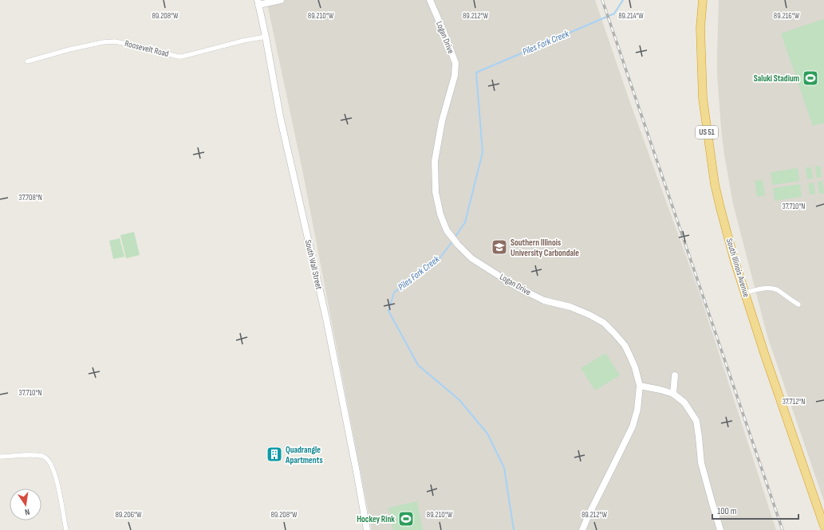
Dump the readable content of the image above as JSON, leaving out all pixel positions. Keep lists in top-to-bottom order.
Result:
{
  "streets": {
    "highway": ["US 51", "South Illinois Avenue"],
    "street": ["Logan Drive", "Roosevelt Road", "South Wall Street"]
  },
  "crossings": [
    ["Roosevelt Road", "South Wall Street"]
  ],
  "water": ["Piles Fork Creek"],
  "places": {
    "sports": ["Saluki Stadium", "Hockey Rink"],
    "school or university": ["Southern Illinois University Carbondale"],
    "building": ["Quadrangle Apartments"]
  },
  "scale_bar": "100 m",
  "north": "bottom",
  "coordinates": [
    "89.208°W",
    "89.210°W",
    "89.212°W",
    "89.214°W",
    "89.216°W",
    "37.708°N",
    "37.710°N",
    "37.712°N",
    "89.206°W"
  ]
}
